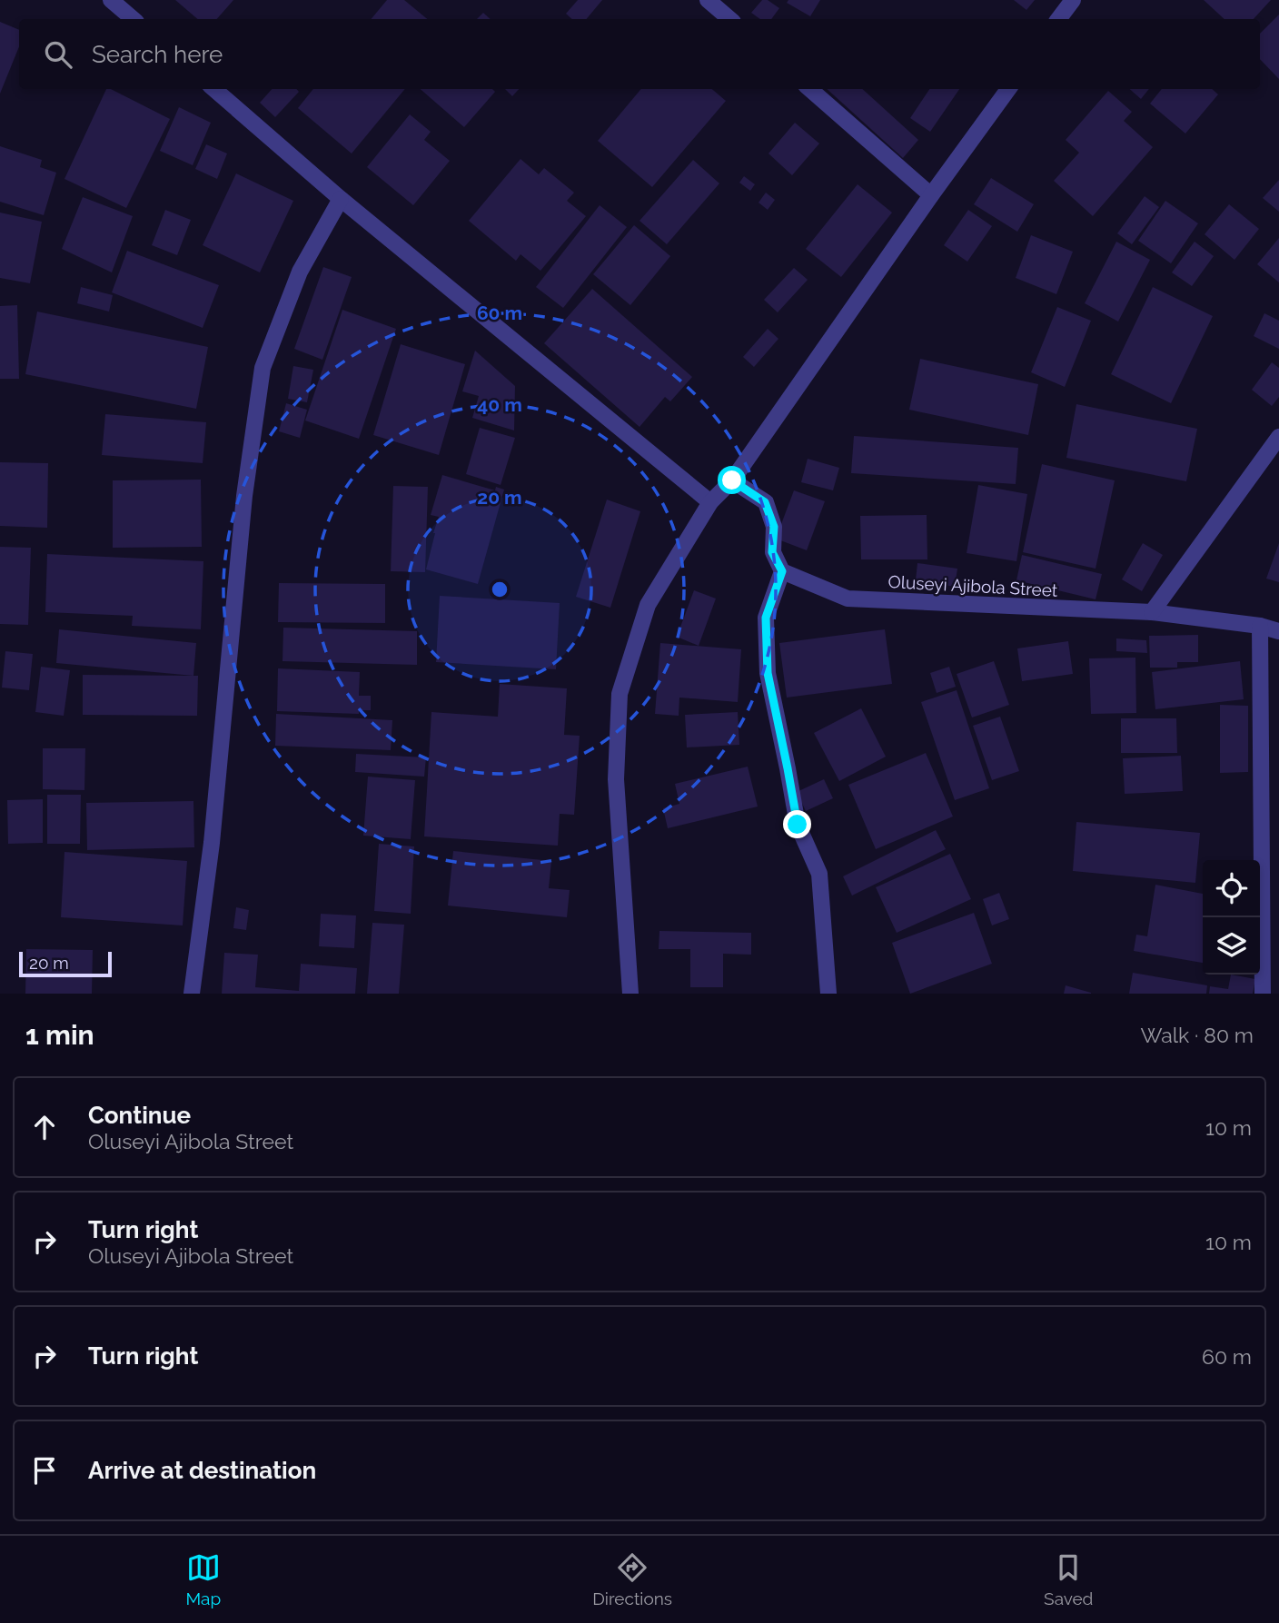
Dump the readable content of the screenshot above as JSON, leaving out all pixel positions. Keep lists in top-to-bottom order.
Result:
{
  "streets": {
    "street": ["Oluseyi Ajibola Street"]
  },
  "scale_bar": "20 m",
  "page": {
    "search": "Search here",
    "scale": "20 m",
    "heading": ["1 min", "Walk · 80 m"],
    "list": [
      ["Continue", "Oluseyi Ajibola Street", "10 m"],
      ["Turn right", "Oluseyi Ajibola Street", "10 m"],
      ["Turn right", "60 m"],
      "Arrive at destination"
    ],
    "nav": ["Map", "Directions", "Saved"]
  },
  "rings": ["60 m", "40 m", "20 m"]
}
